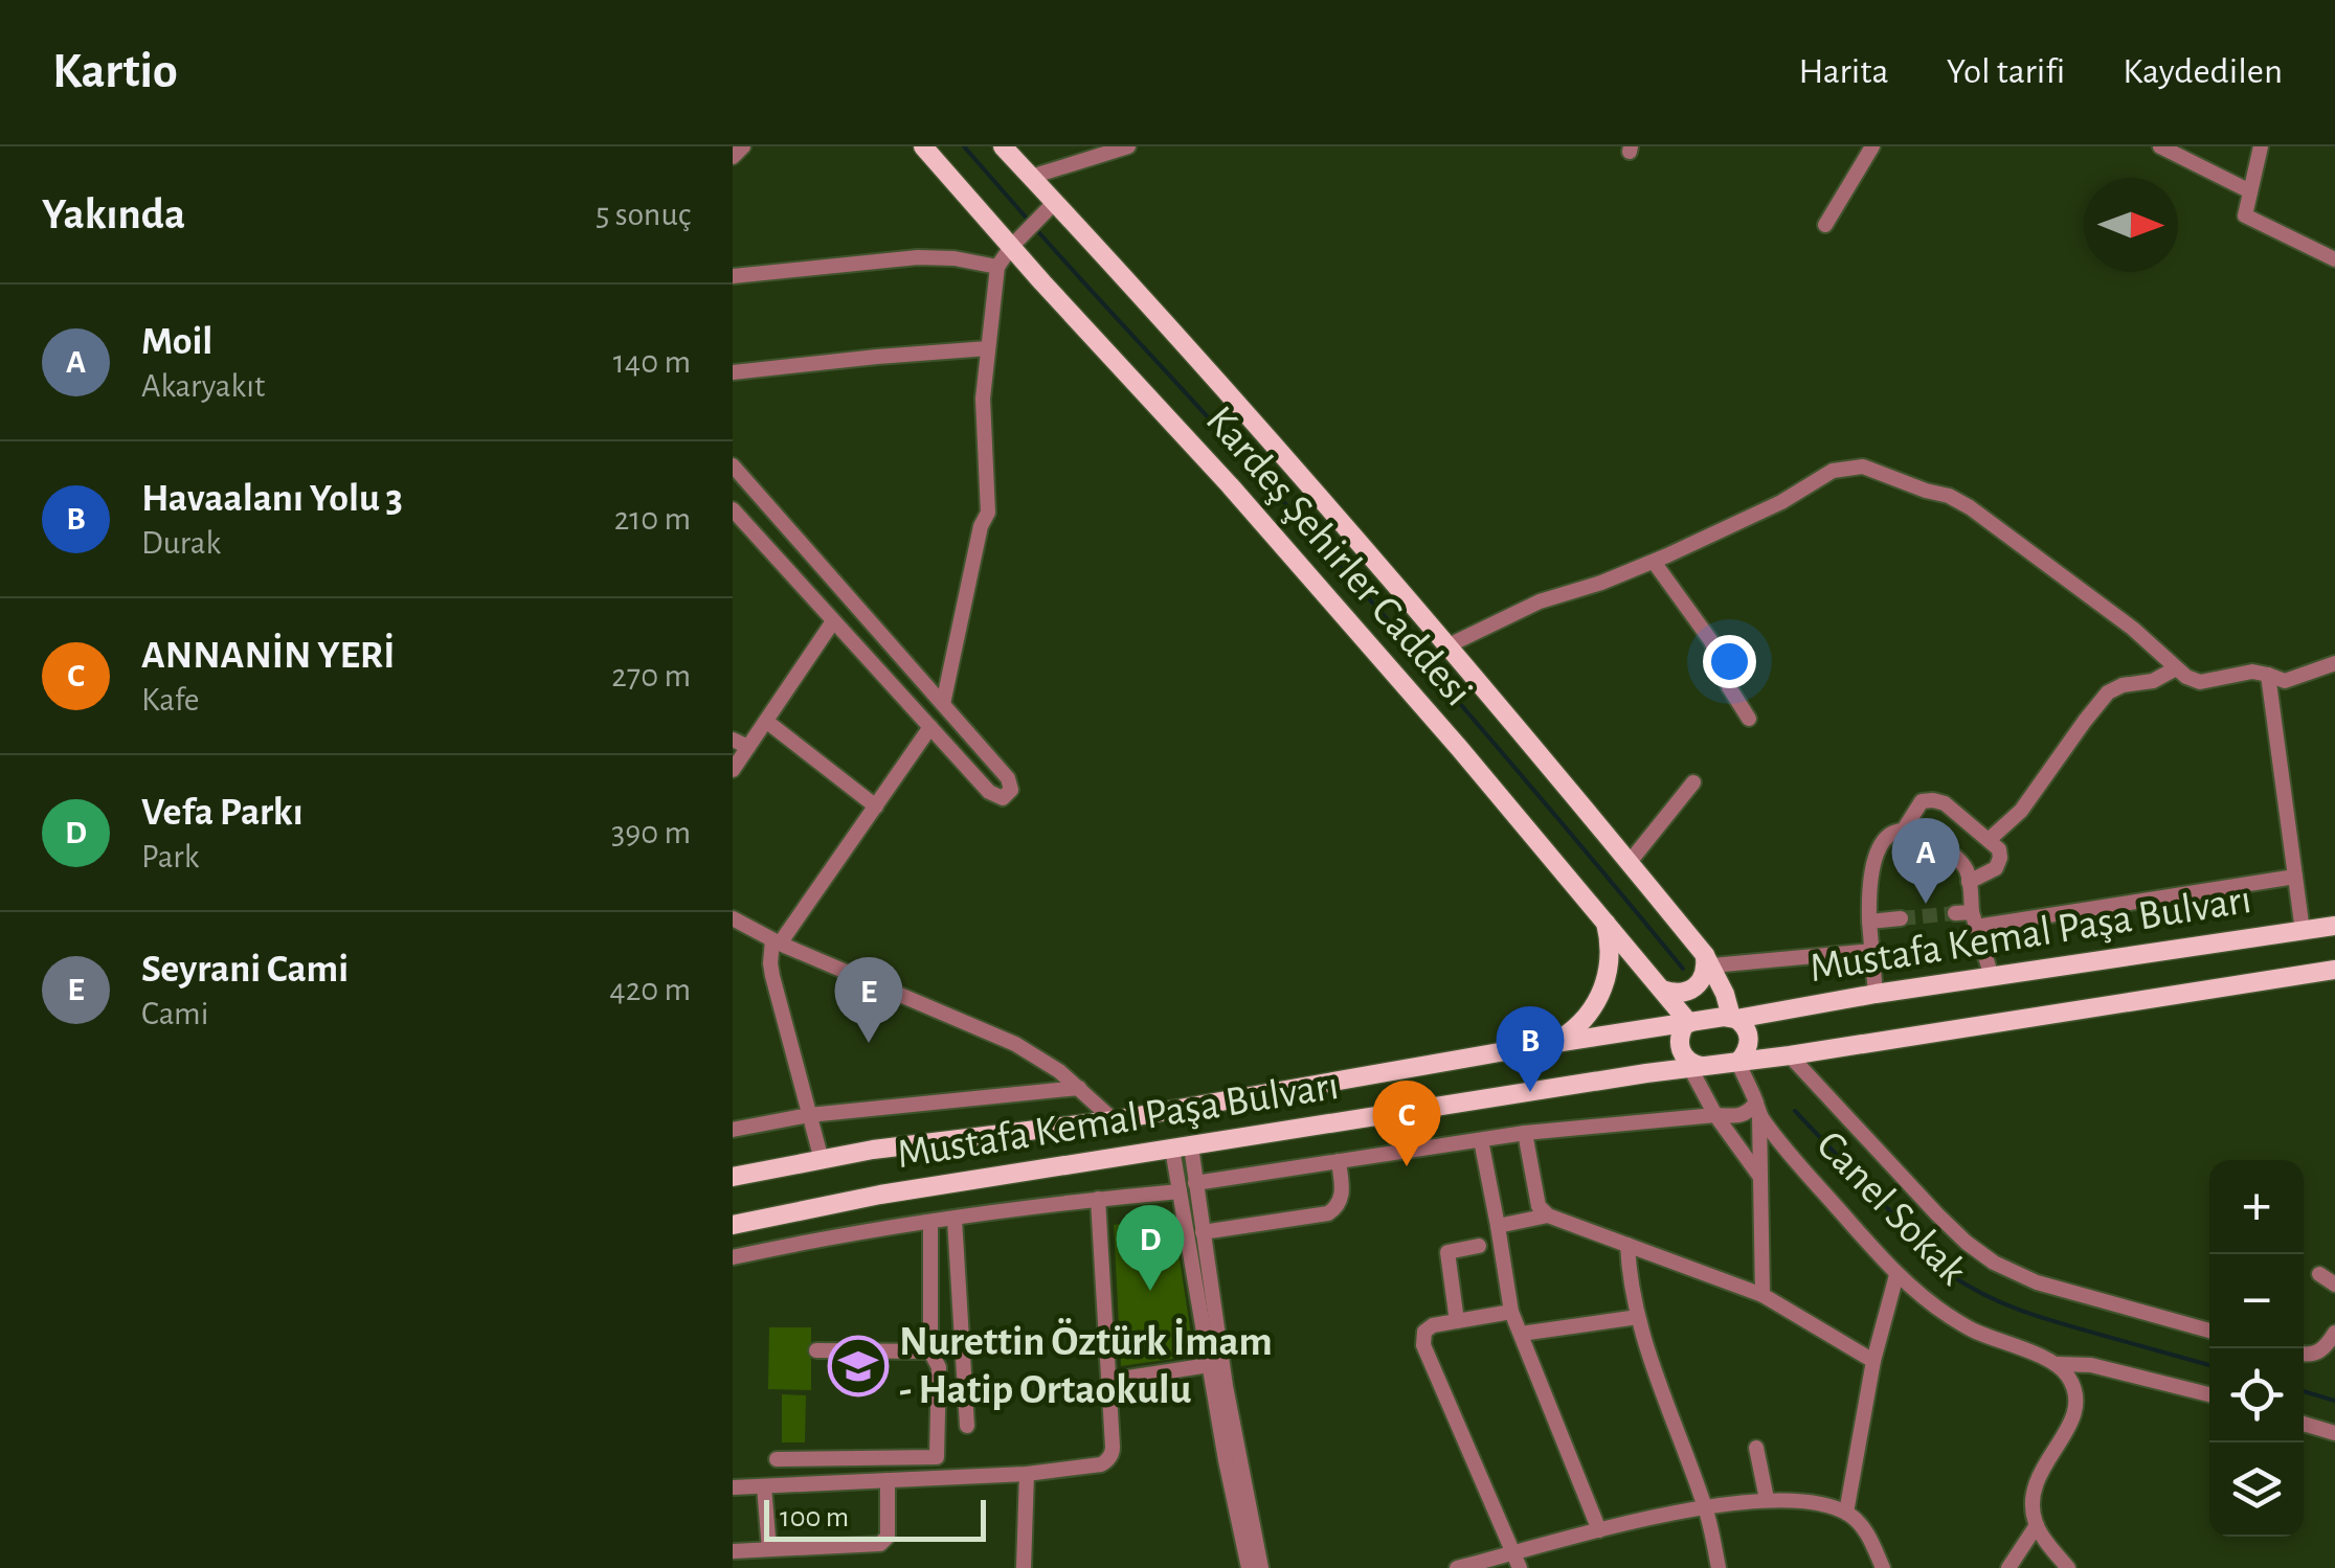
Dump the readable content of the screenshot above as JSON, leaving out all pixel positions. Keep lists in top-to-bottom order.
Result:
{
  "streets": {
    "main road": ["Kardeş Şehirler Caddesi", "Mustafa Kemal Paşa Bulvarı"],
    "street": ["Canel Sokak"]
  },
  "crossings": [
    ["Kardeş Şehirler Caddesi", "Mustafa Kemal Paşa Bulvarı"],
    ["Kardeş Şehirler Caddesi", "Canel Sokak"],
    ["Mustafa Kemal Paşa Bulvarı", "Canel Sokak"]
  ],
  "places": {
    "school or university": ["Nurettin Öztürk İmam - Hatip Ortaokulu"]
  },
  "scale_bar": "100 m",
  "north": "right",
  "page": {
    "header": "Kartio",
    "nav": ["Harita", "Yol tarifi", "Kaydedilen"],
    "heading": ["Yakında", "5 sonuç"],
    "list": [
      {
        "mark": "A",
        "name": "Moil",
        "note": "Akaryakıt",
        "value": "140 m"
      },
      {
        "mark": "B",
        "name": "Havaalanı Yolu 3",
        "note": "Durak",
        "value": "210 m"
      },
      {
        "mark": "C",
        "name": "ANNANİN YERİ",
        "note": "Kafe",
        "value": "270 m"
      },
      {
        "mark": "D",
        "name": "Vefa Parkı",
        "note": "Park",
        "value": "390 m"
      },
      {
        "mark": "E",
        "name": "Seyrani Cami",
        "note": "Cami",
        "value": "420 m"
      }
    ],
    "pins": [
      "A",
      "E",
      "B",
      "C",
      "D"
    ],
    "map_buttons": ["+", "−"],
    "scale": "100 m"
  }
}
